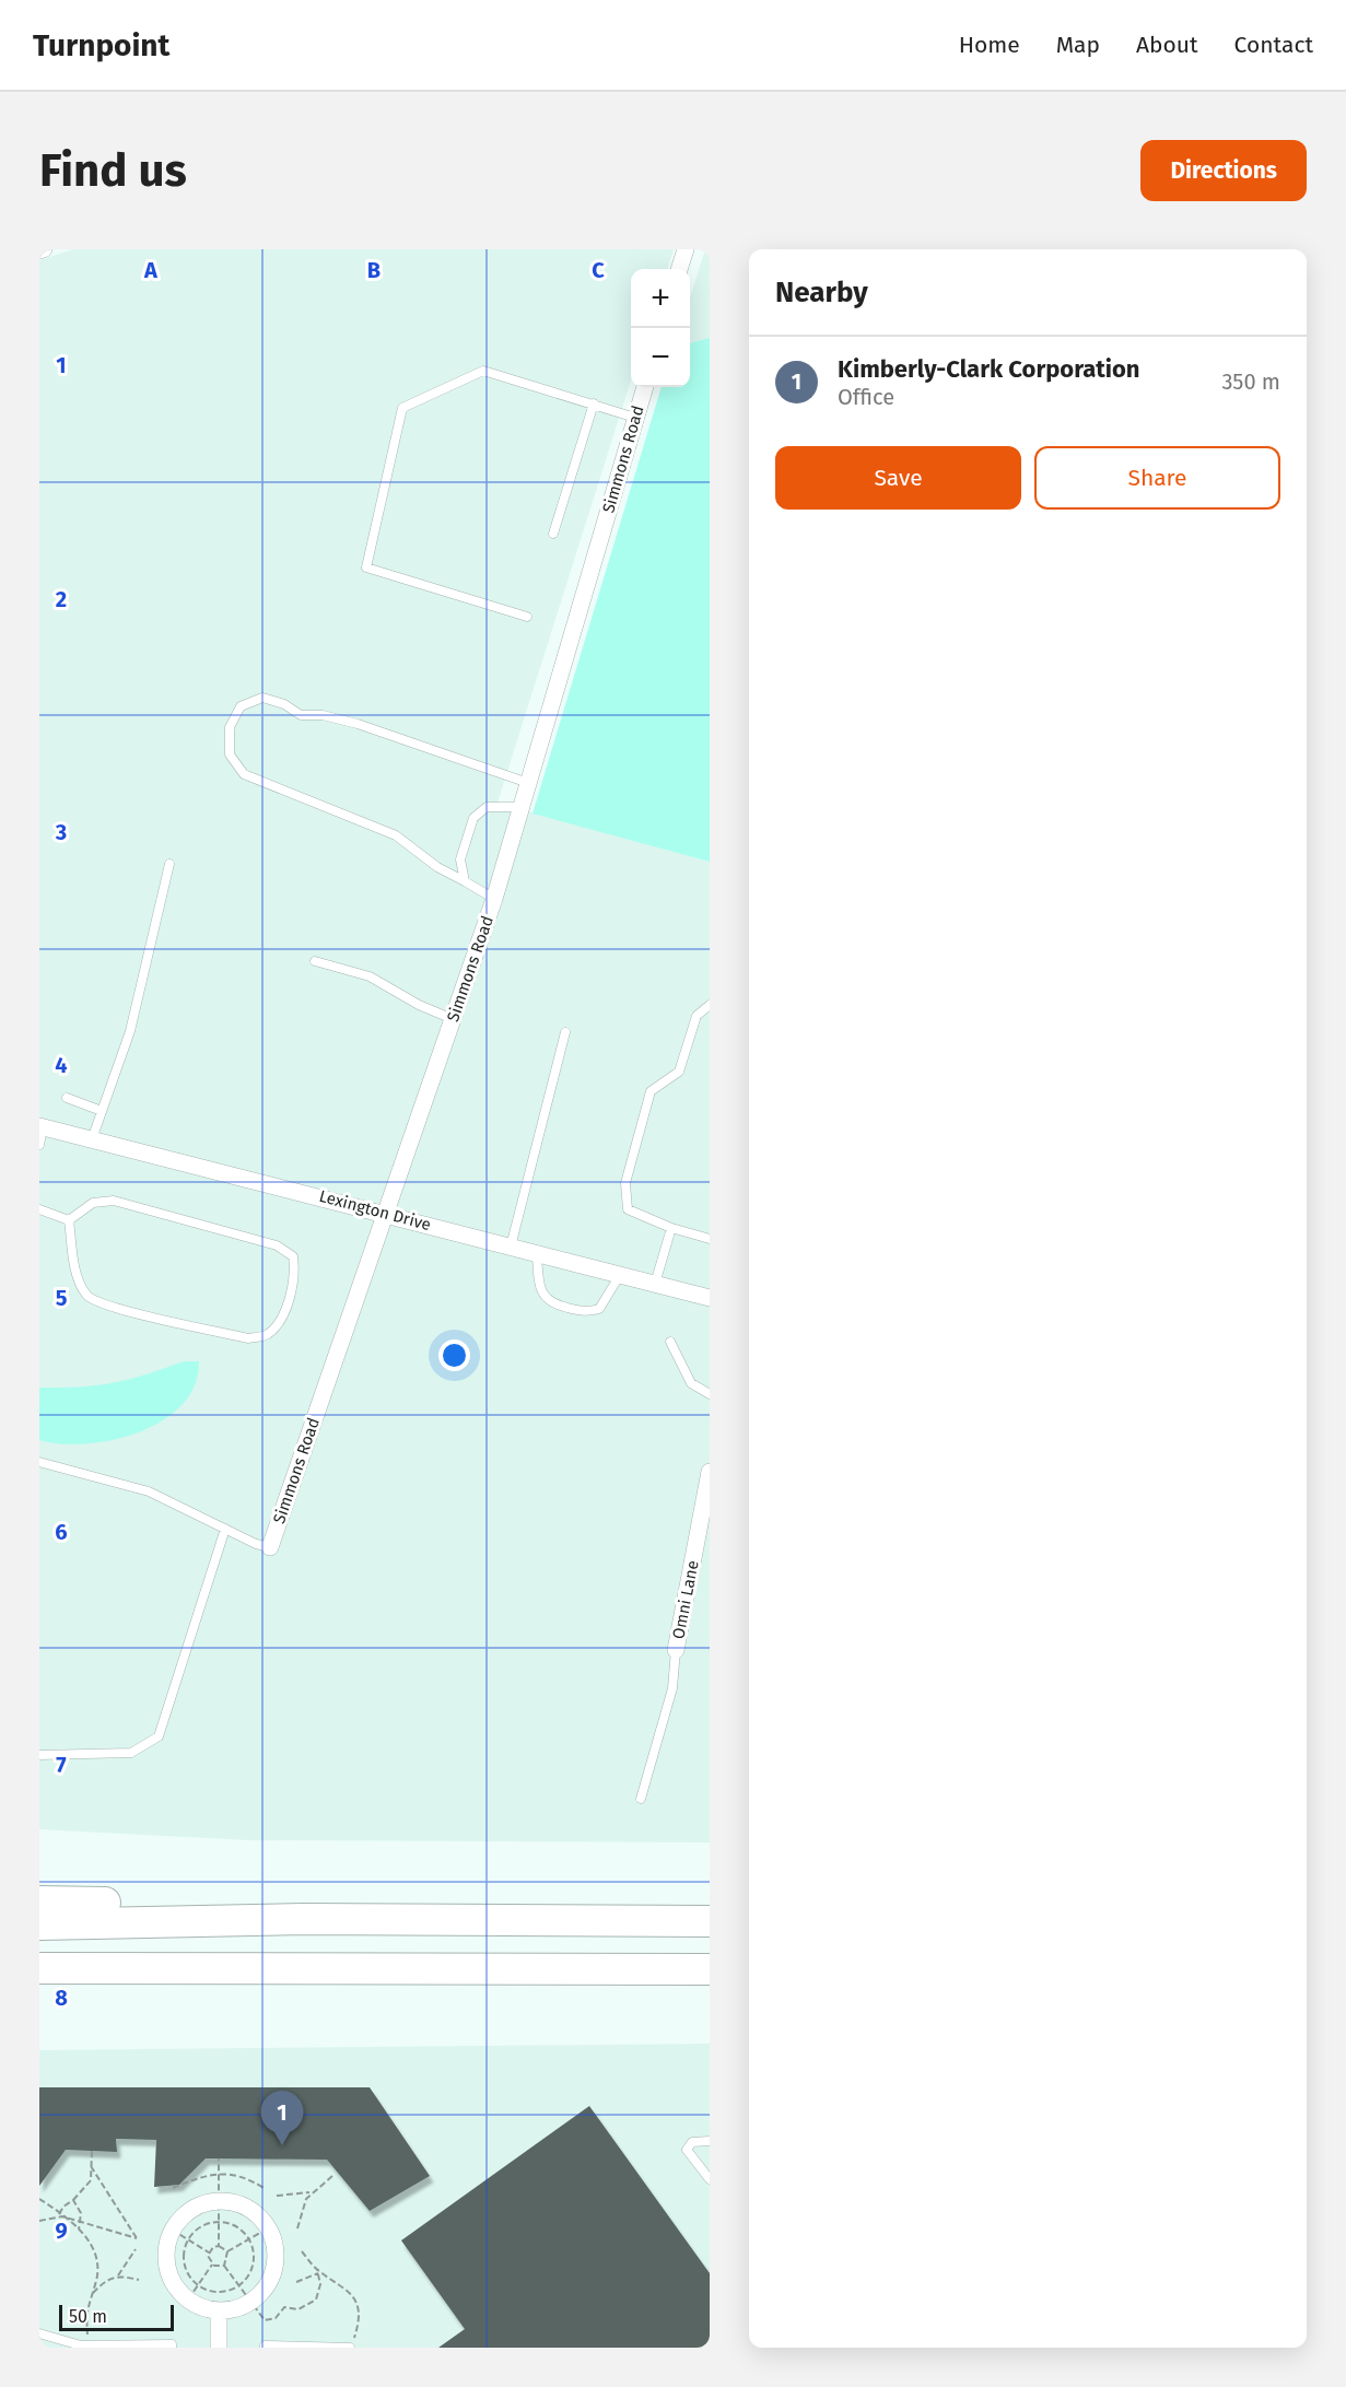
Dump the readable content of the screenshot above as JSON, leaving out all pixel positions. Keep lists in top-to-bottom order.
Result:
{
  "streets": {
    "street": ["Simmons Road", "Lexington Drive", "Omni Lane"]
  },
  "crossings": [
    ["Simmons Road", "Lexington Drive"]
  ],
  "scale_bar": "50 m",
  "page": {
    "header": "Turnpoint",
    "nav": [
      "Home",
      "Map",
      "About",
      "Contact"
    ],
    "buttons": [
      "Directions",
      ["Save", "Share"]
    ],
    "title": "Find us",
    "heading": "Nearby",
    "map_buttons": ["+", "−"],
    "list": [
      {
        "mark": "1",
        "name": "Kimberly-Clark Corporation",
        "note": "Office",
        "value": "350 m"
      }
    ],
    "pins": "1",
    "scale": "50 m"
  },
  "grid": {
    "columns": ["A", "B", "C"],
    "rows": [
      "1",
      "2",
      "3",
      "4",
      "5",
      "6",
      "7",
      "8",
      "9"
    ]
  }
}
